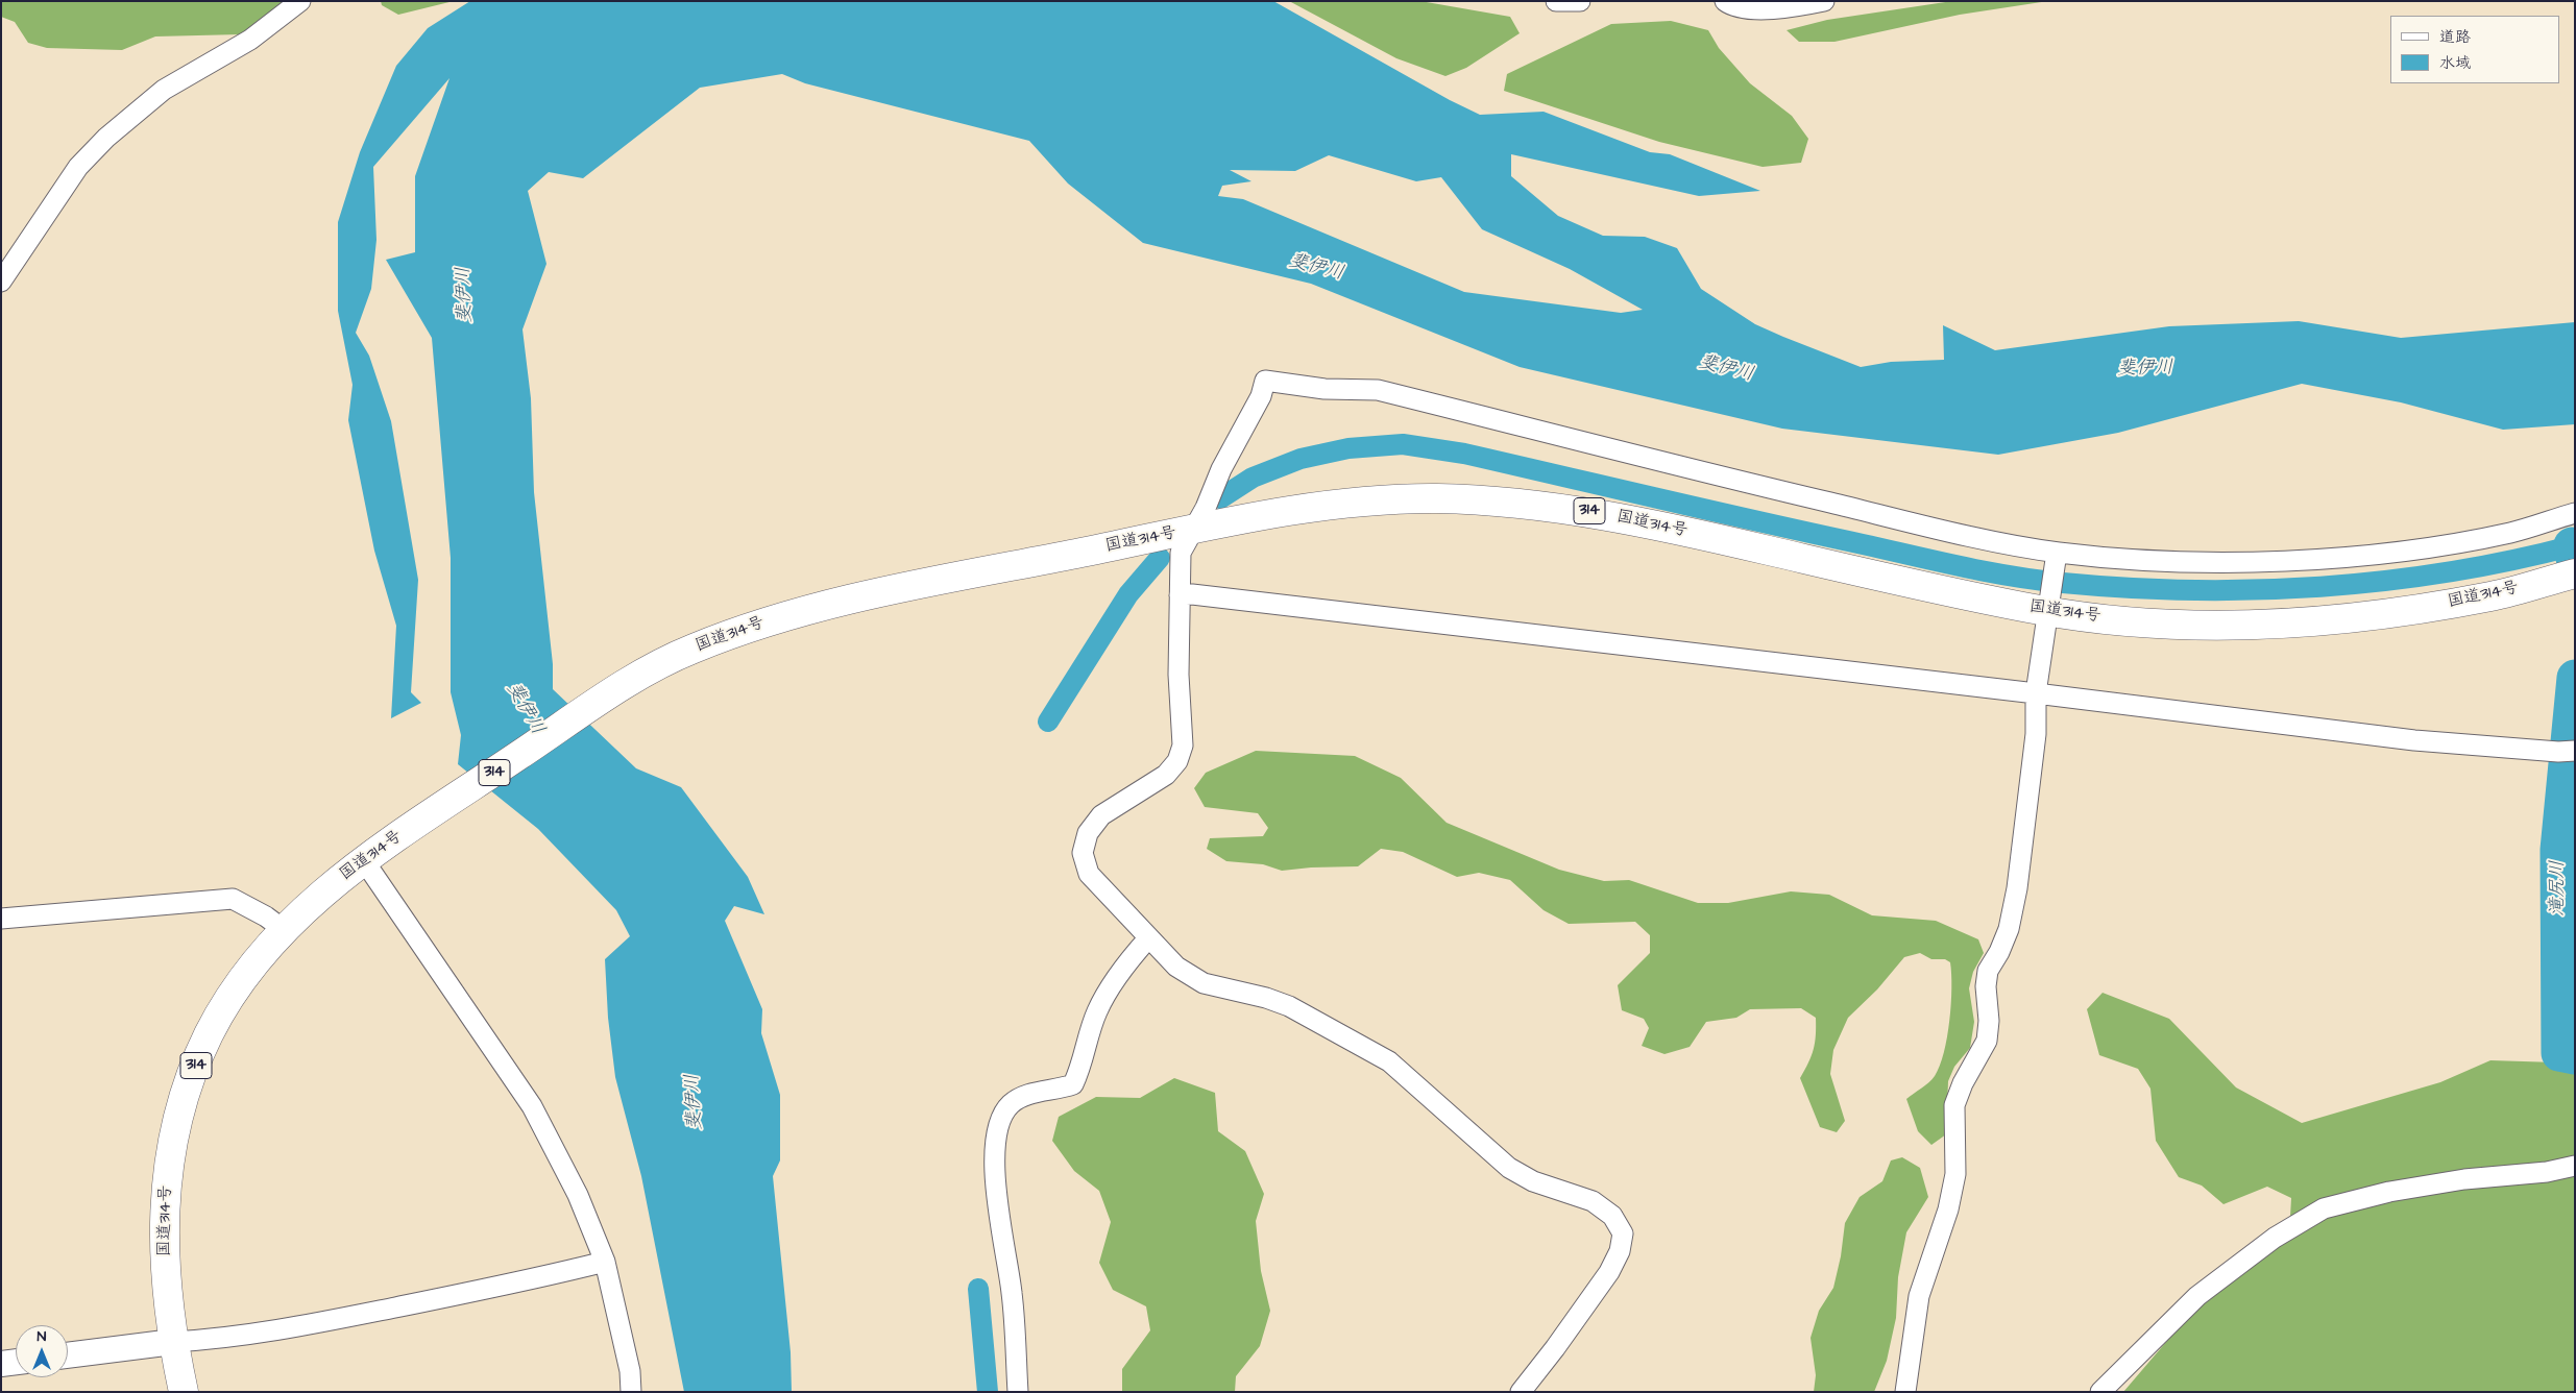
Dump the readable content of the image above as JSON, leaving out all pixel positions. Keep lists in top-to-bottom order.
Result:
{
  "streets": {
    "highway": ["314", "国道314号"]
  },
  "water": ["斐伊川", "滝尻川"],
  "legend": ["道路", "水域"],
  "north": "top"
}
